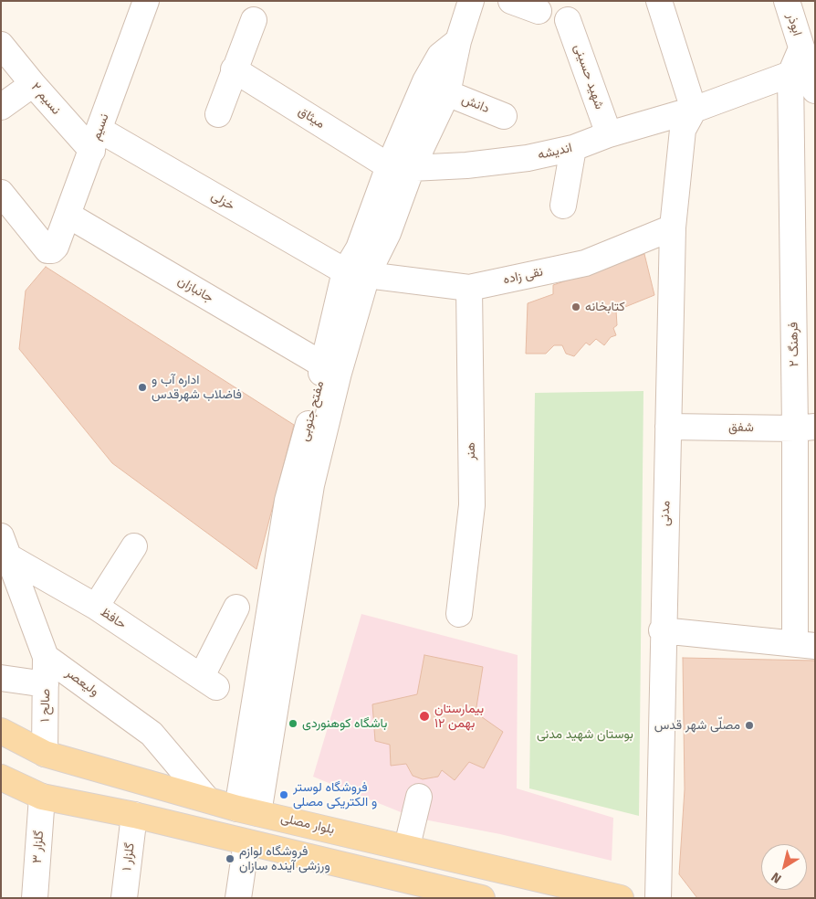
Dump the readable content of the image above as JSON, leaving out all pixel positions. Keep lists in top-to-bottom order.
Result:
{
  "streets": {
    "main road": ["بلوار مصلی"],
    "street": [
      "ابوذر",
      "شهید حسینی",
      "نسیم ۲",
      "دانش",
      "میثاق",
      "نسیم",
      "اندیشه",
      "خزلی",
      "نقی زاده",
      "جانبازان",
      "فرهنگ ۲",
      "مفتح جنوبی",
      "شفق",
      "هنر",
      "مدنی",
      "حافظ",
      "ولیعصر",
      "صالح ۱",
      "گلزار ۳",
      "گلزار ۱"
    ]
  },
  "crossings": [
    ["ابوذر", "فرهنگ ۲"],
    ["شهید حسینی", "اندیشه"],
    ["نسیم ۲", "نسیم"],
    ["نسیم ۲", "خزلی"],
    ["دانش", "مفتح جنوبی"],
    ["میثاق", "اندیشه"],
    ["میثاق", "مفتح جنوبی"],
    ["نسیم", "خزلی"],
    ["نسیم", "جانبازان"],
    ["اندیشه", "فرهنگ ۲"],
    ["اندیشه", "مفتح جنوبی"],
    ["اندیشه", "مدنی"],
    ["خزلی", "نقی زاده"],
    ["خزلی", "مفتح جنوبی"],
    ["نقی زاده", "مفتح جنوبی"],
    ["نقی زاده", "هنر"],
    ["نقی زاده", "مدنی"],
    ["جانبازان", "مفتح جنوبی"],
    ["فرهنگ ۲", "شفق"],
    ["مفتح جنوبی", "بلوار مصلی"],
    ["شفق", "مدنی"],
    ["ولیعصر", "صالح ۱"],
    ["ولیعصر", "بلوار مصلی"],
    ["صالح ۱", "بلوار مصلی"]
  ],
  "parks": ["بوستان شهید مدنی"],
  "places": [
    "کتابخانه",
    "اداره آب و فاضلاب شهرقدس",
    "بیمارستان ۱۲ بهمن",
    "باشگاه کوهنوردی",
    "مصلّی شهر قدس",
    "فروشگاه لوستر و الکتریکی مصلی",
    "فروشگاه لوازم ورزشی آینده سازان"
  ],
  "north": "bottom left"
}
